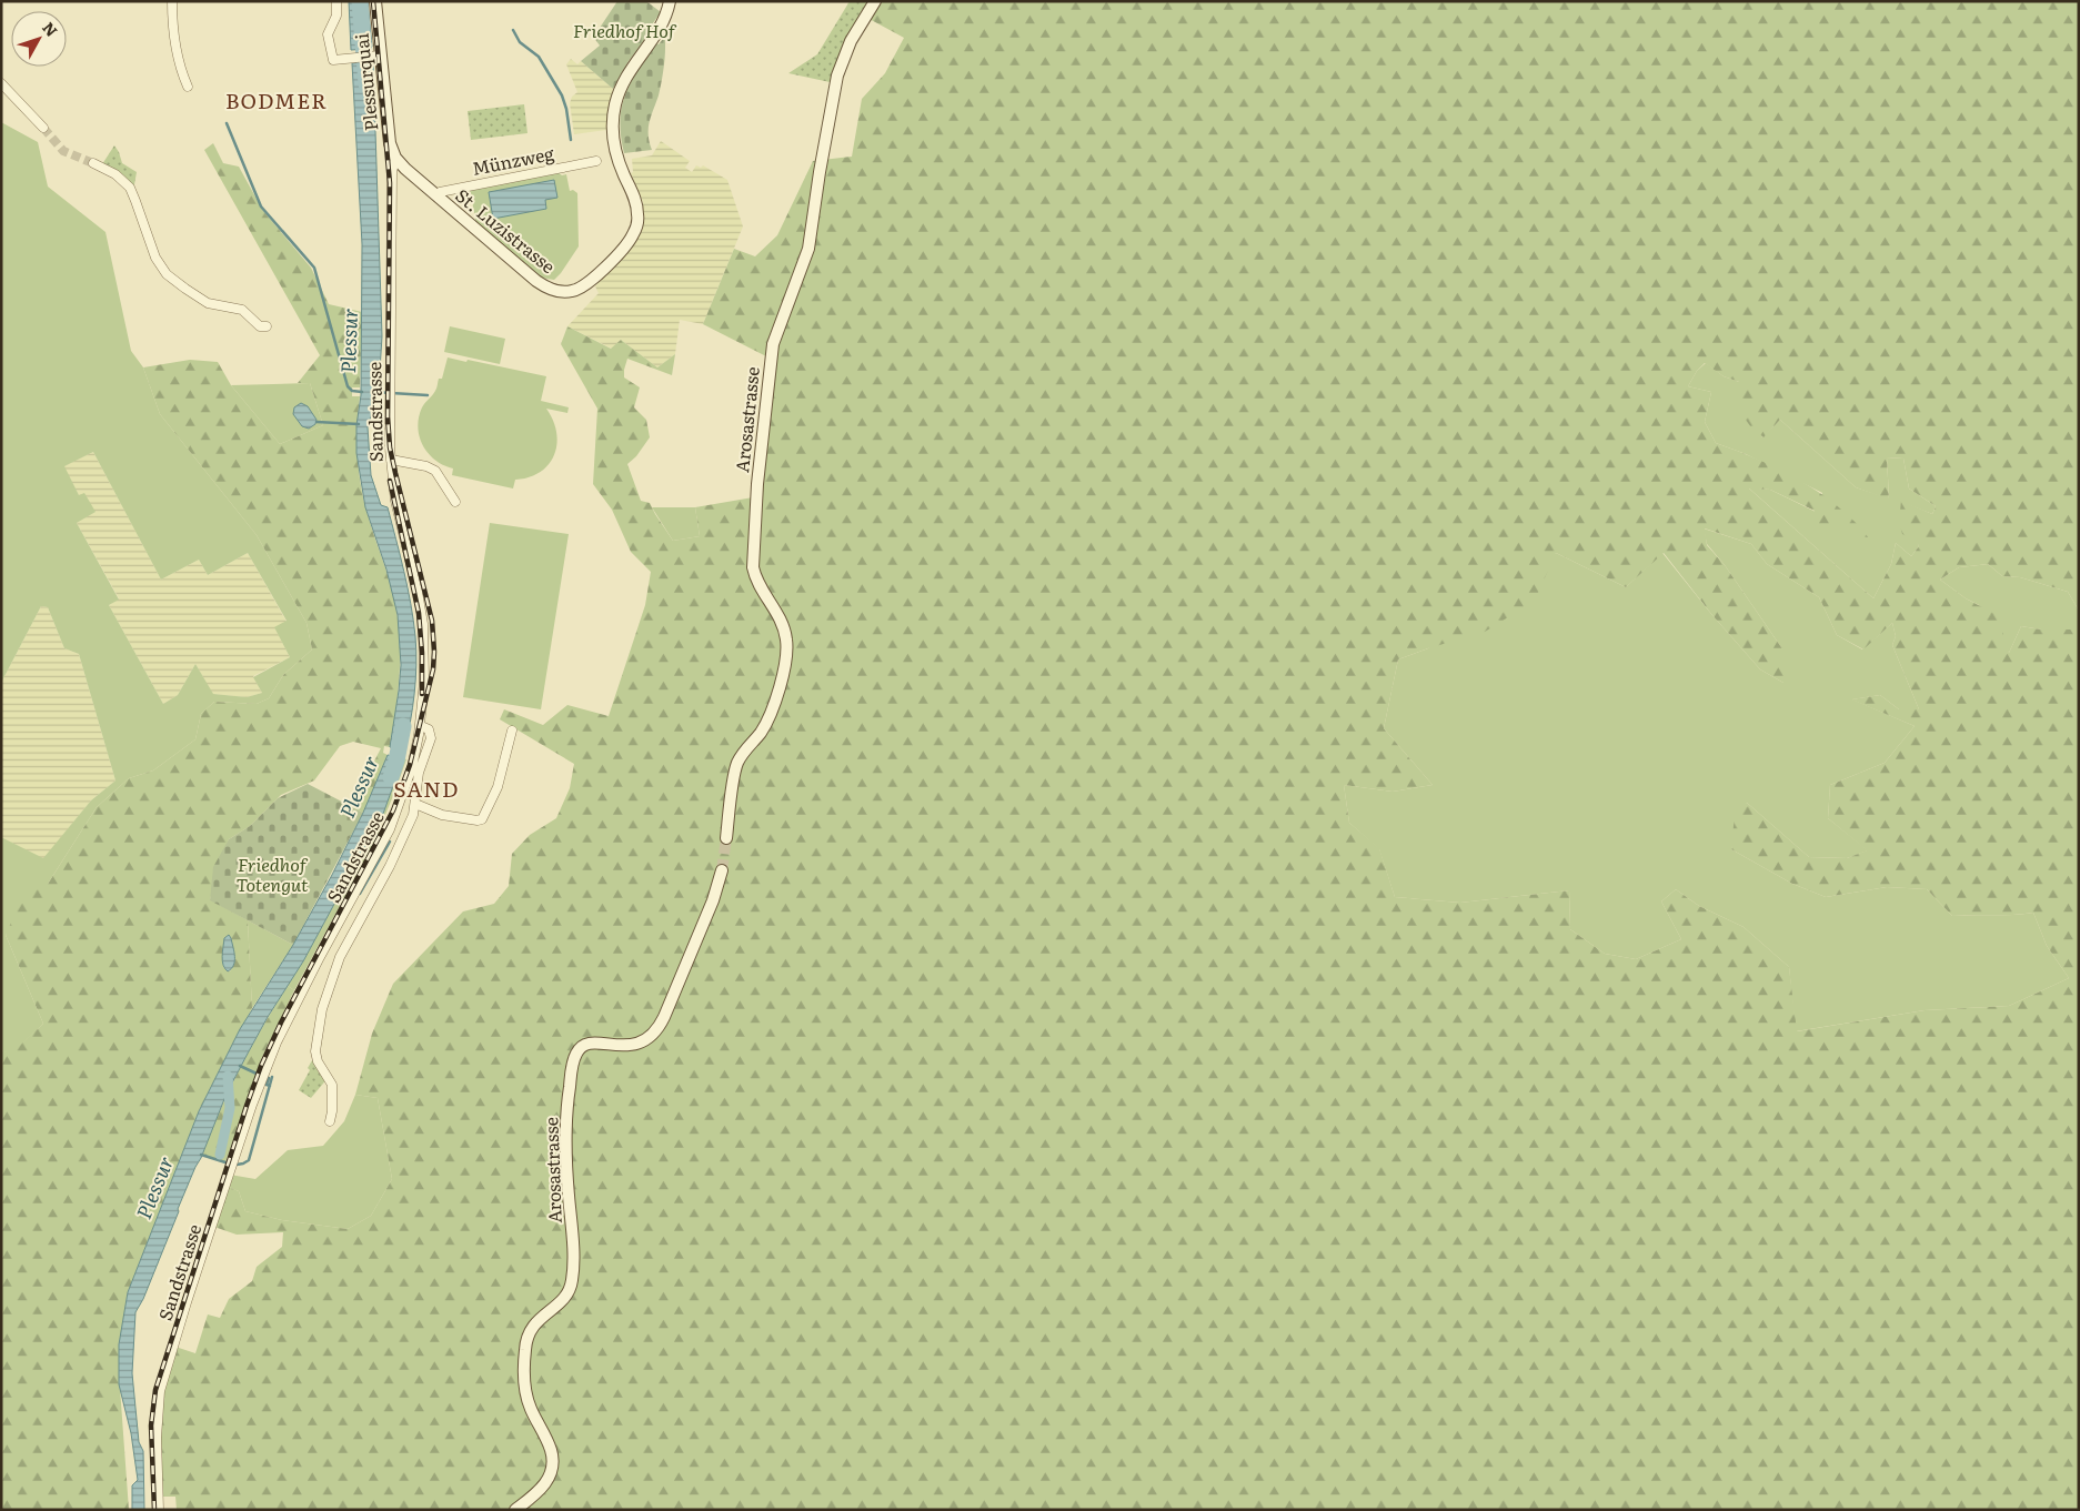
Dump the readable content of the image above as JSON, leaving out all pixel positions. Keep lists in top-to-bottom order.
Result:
{
  "streets": {
    "main road": ["Plessurquai", "St. Luzistrasse", "Arosastrasse"],
    "street": ["Münzweg", "Sandstrasse"]
  },
  "crossings": [
    ["Plessurquai", "St. Luzistrasse"],
    ["Plessurquai", "Sandstrasse"],
    ["Münzweg", "St. Luzistrasse"],
    ["St. Luzistrasse", "Sandstrasse"]
  ],
  "districts": ["BODMER", "SAND"],
  "water": ["Plessur"],
  "parks": ["Friedhof Hof", "Friedhof Totengut"],
  "north": "top right"
}
